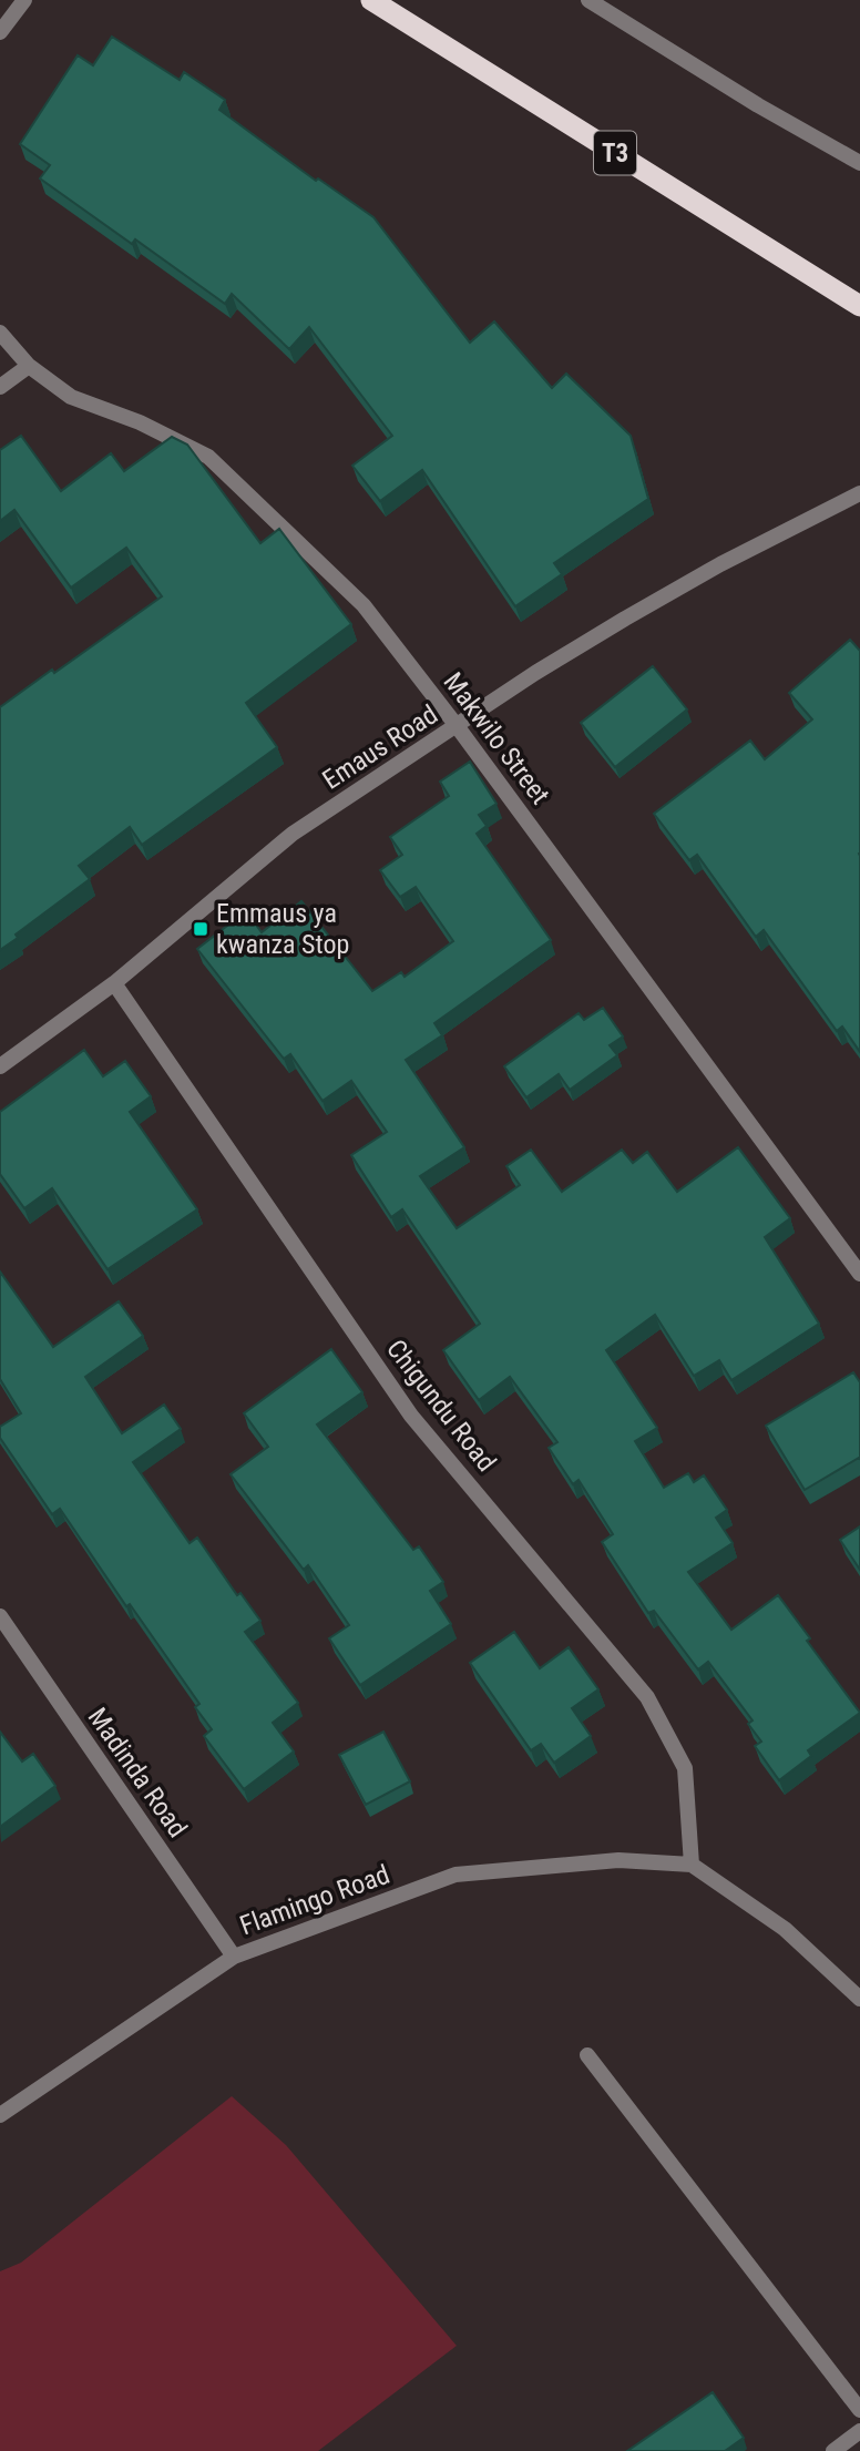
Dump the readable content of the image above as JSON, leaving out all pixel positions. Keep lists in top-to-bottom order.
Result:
{
  "streets": {
    "highway": ["T3"],
    "street": [
      "Makwilo Street",
      "Emaus Road",
      "Chigundu Road",
      "Madinda Road",
      "Flamingo Road"
    ]
  },
  "crossings": [
    ["Makwilo Street", "Emaus Road"],
    ["Emaus Road", "Chigundu Road"],
    ["Chigundu Road", "Flamingo Road"],
    ["Madinda Road", "Flamingo Road"]
  ],
  "places": {
    "transit": ["Emmaus ya kwanza Stop"]
  }
}
